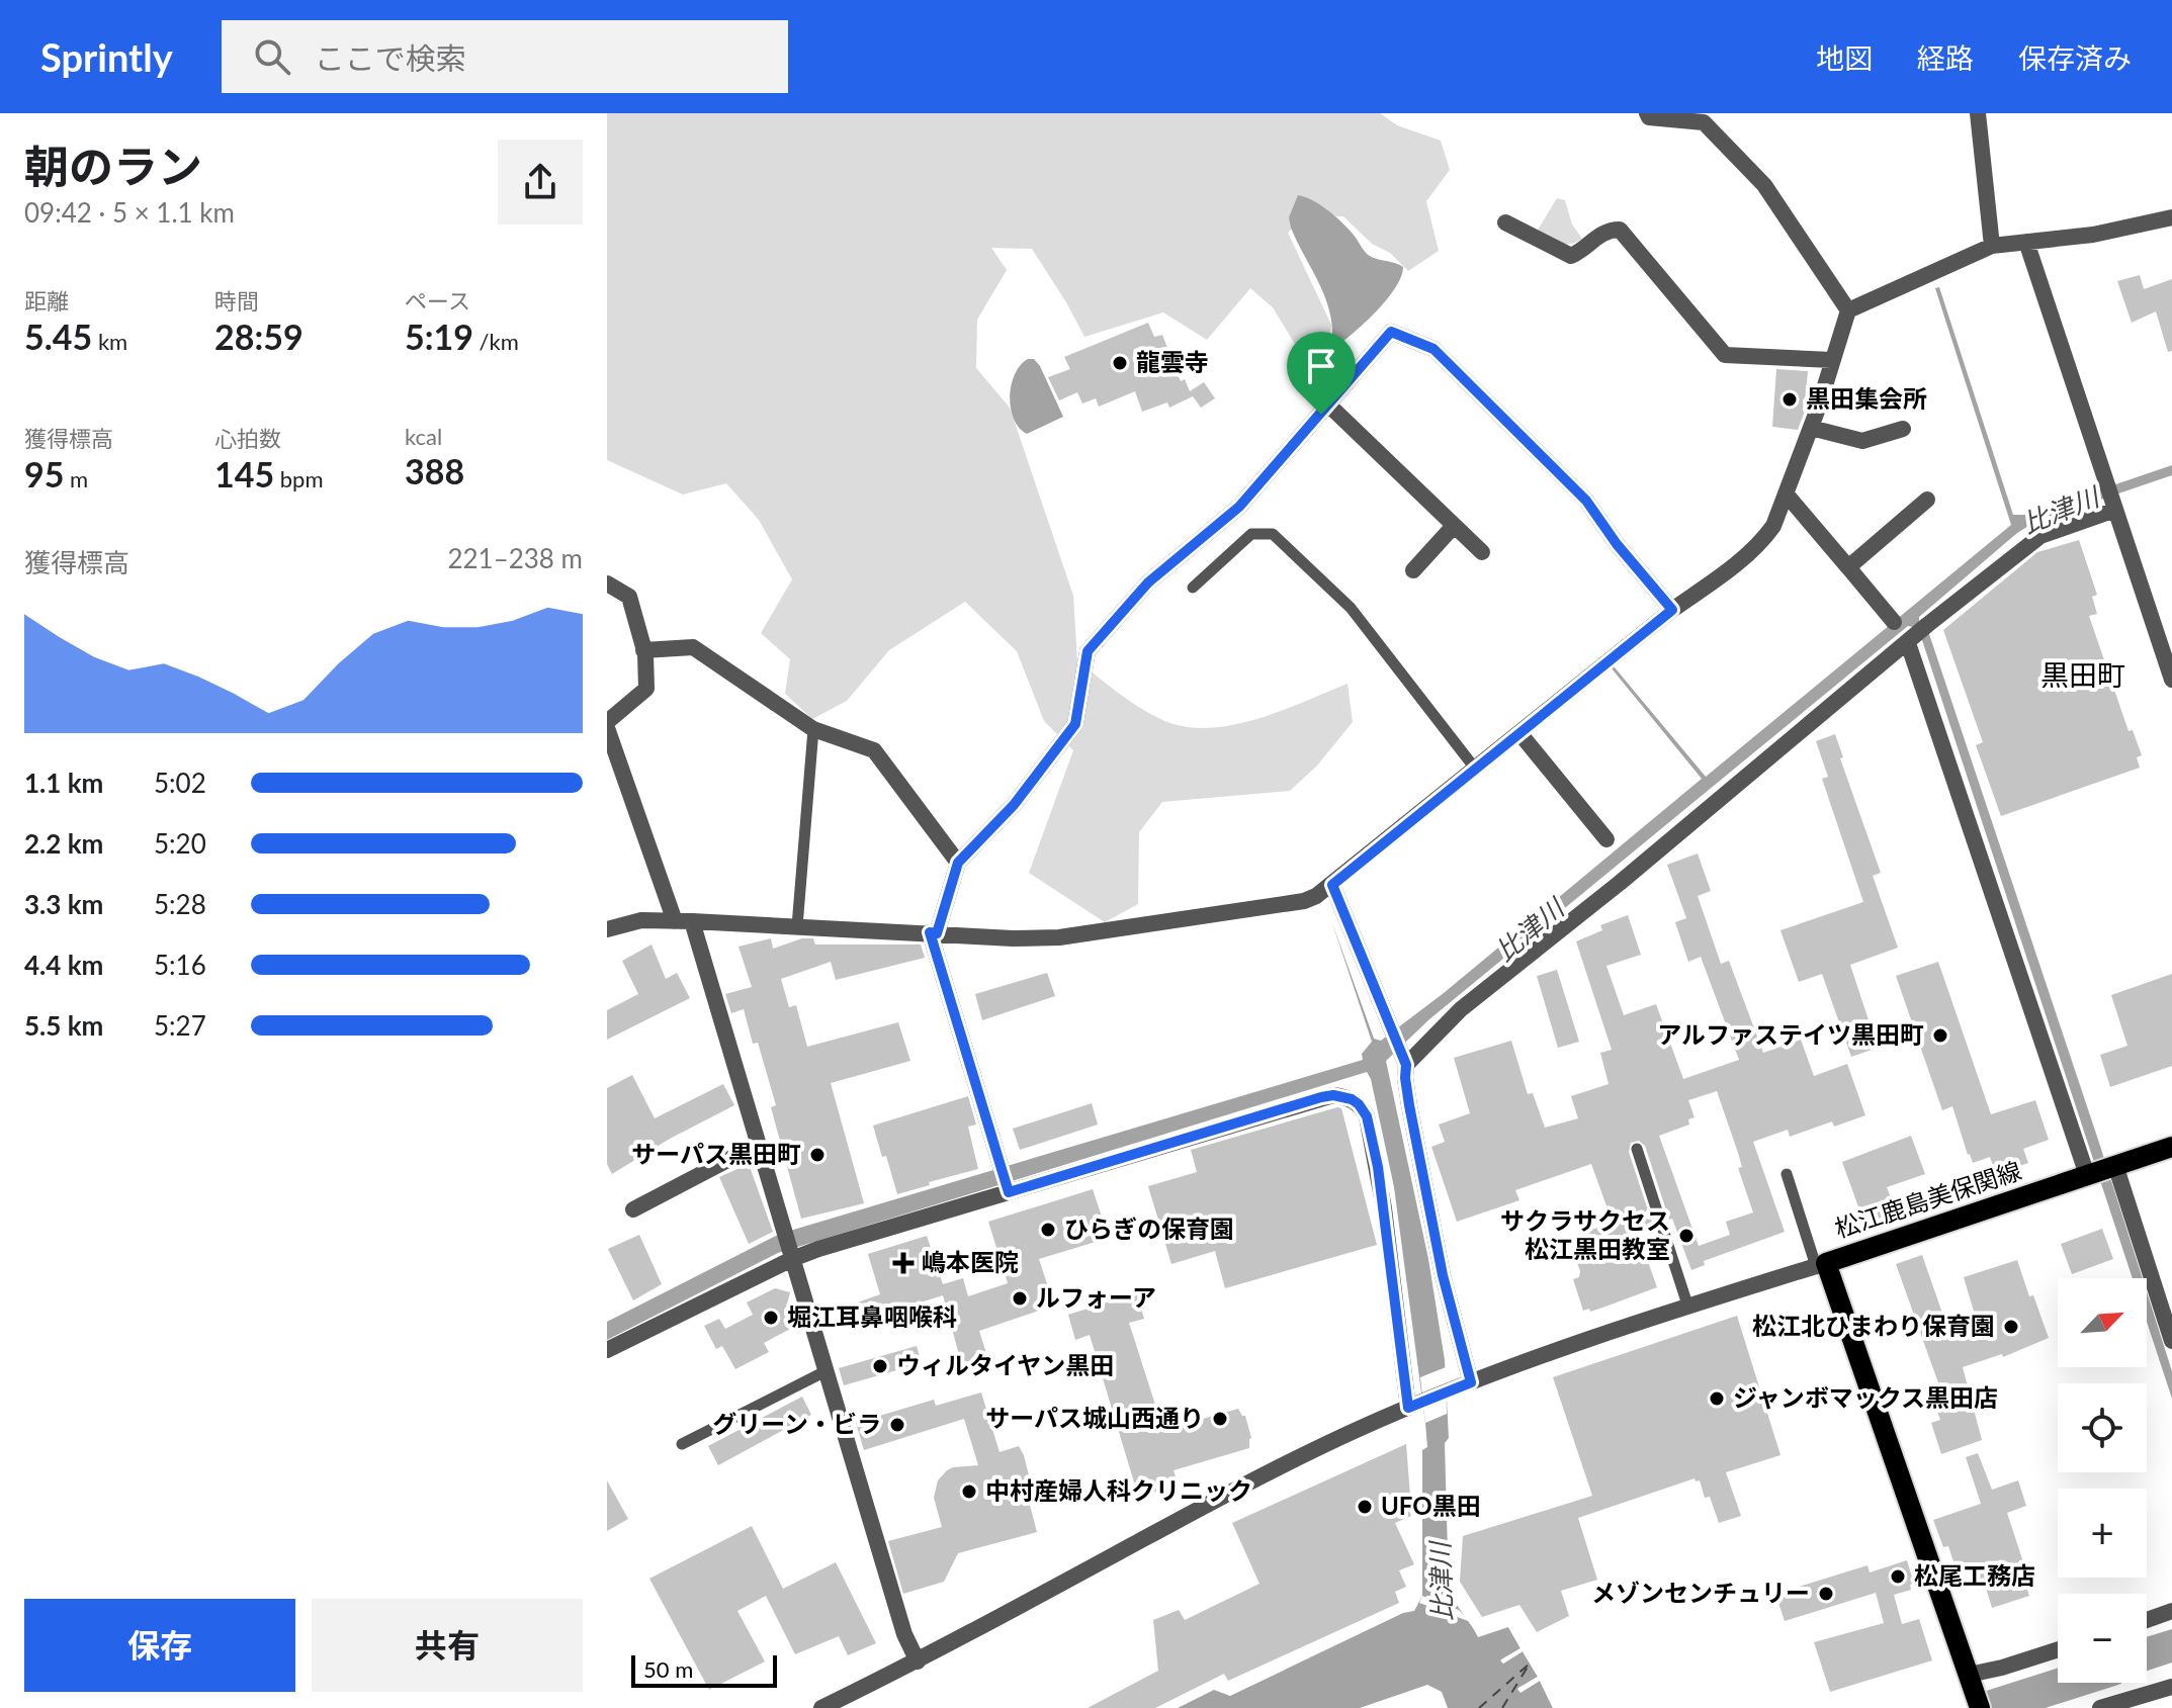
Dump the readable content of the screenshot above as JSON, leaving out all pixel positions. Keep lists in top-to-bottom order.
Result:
{
  "streets": {
    "main road": ["松江鹿島美保関線"]
  },
  "districts": ["黒田町"],
  "water": ["比津川"],
  "places": {
    "other": [
      "龍雲寺",
      "黒田集会所",
      "アルファステイツ黒田町",
      "サーパス黒田町",
      "ひらぎの保育園",
      "サクラサクセス 松江黒田教室",
      "ルフォーア",
      "堀江耳鼻咽喉科",
      "松江北ひまわり保育園",
      "ウィルタイヤン黒田",
      "ジャンボマックス黒田店",
      "サーパス城山西通り",
      "グリーン・ビラ",
      "中村産婦人科クリニック",
      "UFO黒田",
      "松尾工務店",
      "メゾンセンチュリー"
    ],
    "health": ["嶋本医院"]
  },
  "scale_bar": "50 m",
  "north": "top right",
  "page": {
    "header": "Sprintly",
    "search": "ここで検索",
    "nav": ["地図", "経路", "保存済み"],
    "heading": ["朝のラン", "09:42 · 5 × 1.1 km"],
    "stats": [
      ["距離", "5.45 km"],
      ["時間", "28:59"],
      ["ペース", "5:19 /km"],
      ["獲得標高", "95 m"],
      ["心拍数", "145 bpm"],
      ["kcal", "388"]
    ],
    "chart": ["獲得標高", "221–238 m"],
    "list": [
      {
        "name": "1.1 km",
        "note": "5:02"
      },
      {
        "name": "2.2 km",
        "note": "5:20"
      },
      {
        "name": "3.3 km",
        "note": "5:28"
      },
      {
        "name": "4.4 km",
        "note": "5:16"
      },
      {
        "name": "5.5 km",
        "note": "5:27"
      }
    ],
    "map_buttons": ["+", "−"],
    "buttons": ["保存", "共有"],
    "scale": "50 m"
  }
}
